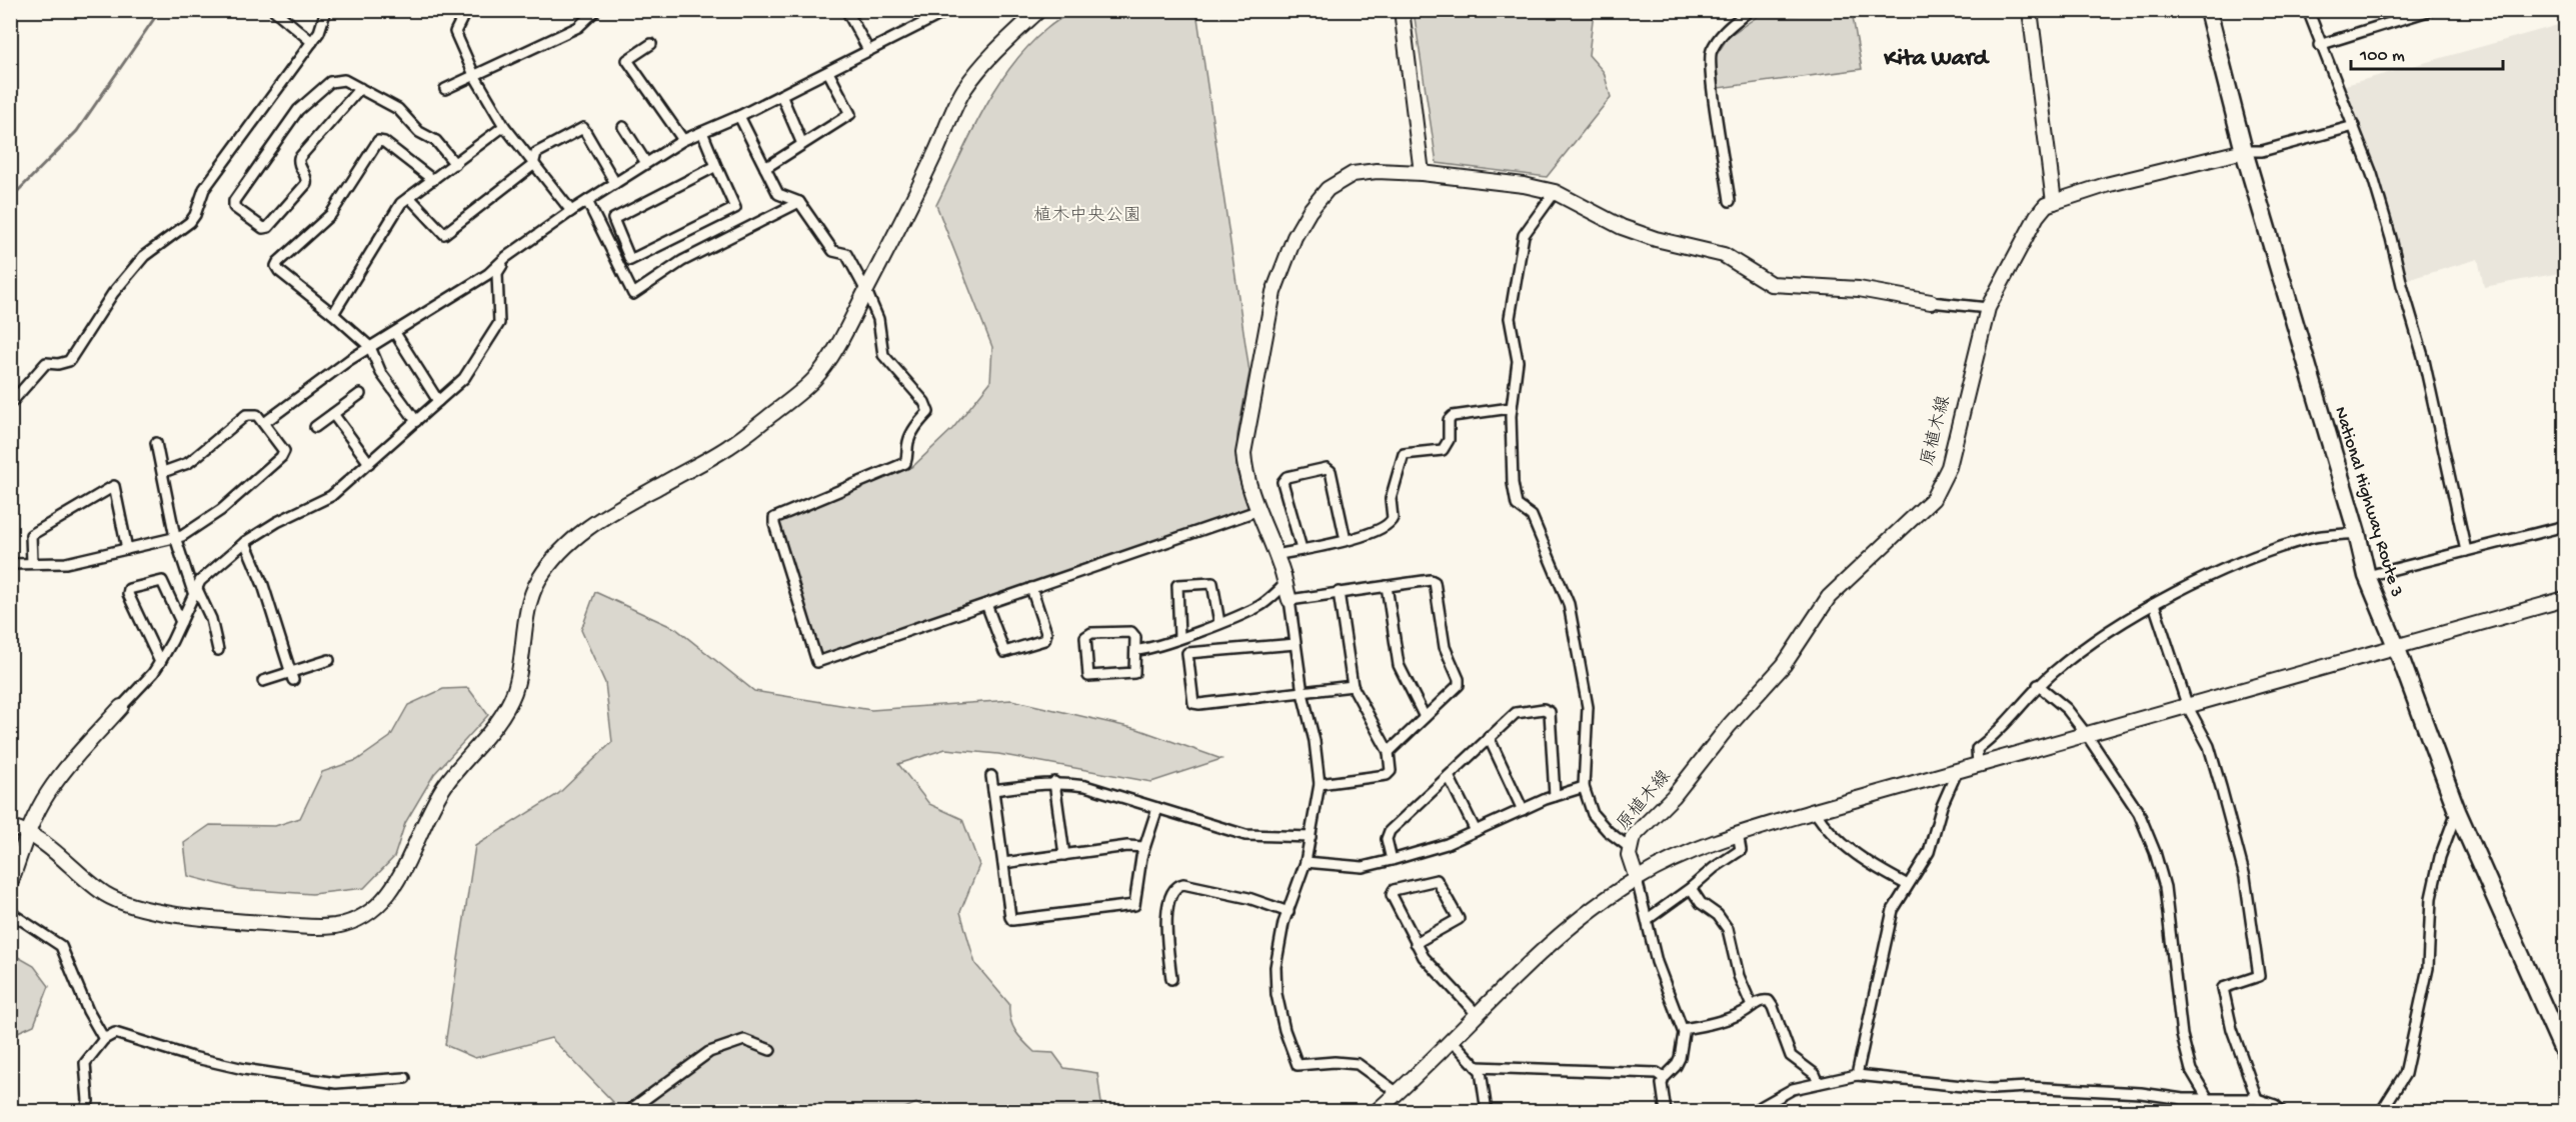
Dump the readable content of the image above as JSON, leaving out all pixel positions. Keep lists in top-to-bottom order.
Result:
{
  "streets": {
    "highway": ["National Highway Route 3"],
    "street": ["原植木線"]
  },
  "crossings": [
    ["原植木線", "National Highway Route 3"]
  ],
  "districts": ["Kita Ward"],
  "parks": ["植木中央公園"],
  "scale_bar": "100 m"
}
